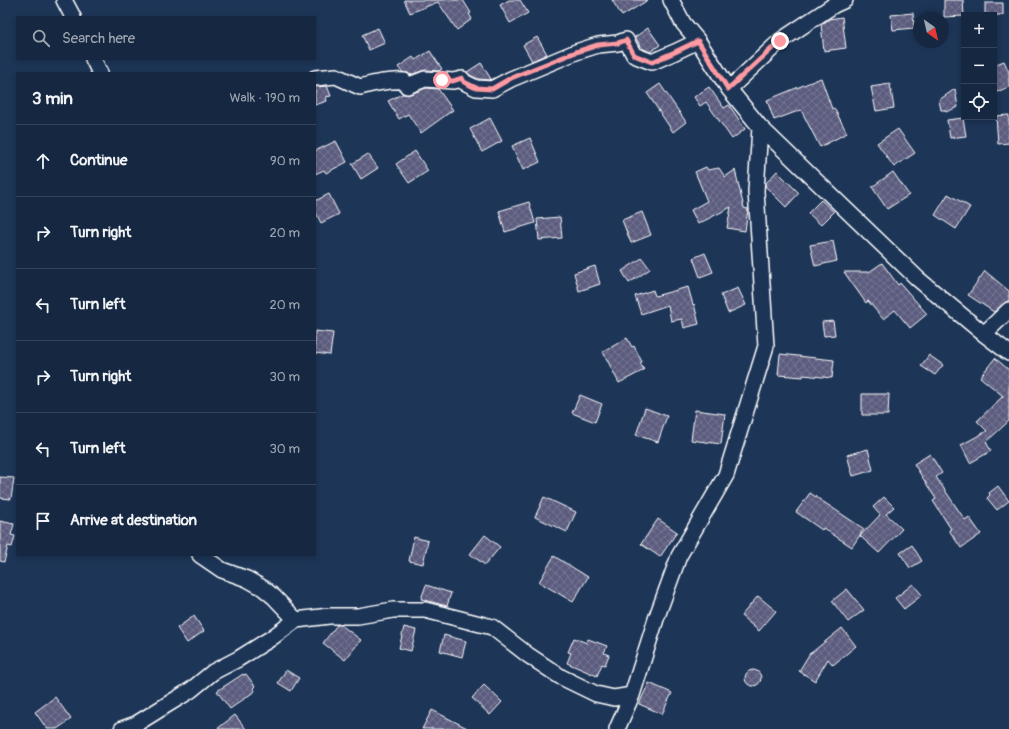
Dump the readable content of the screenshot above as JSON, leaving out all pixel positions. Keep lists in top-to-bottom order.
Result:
{
  "north": "bottom right",
  "page": {
    "map_buttons": ["+", "−"],
    "search": "Search here",
    "heading": ["3 min", "Walk · 190 m"],
    "list": [
      ["Continue", "90 m"],
      ["Turn right", "20 m"],
      ["Turn left", "20 m"],
      ["Turn right", "30 m"],
      ["Turn left", "30 m"],
      "Arrive at destination"
    ]
  }
}
